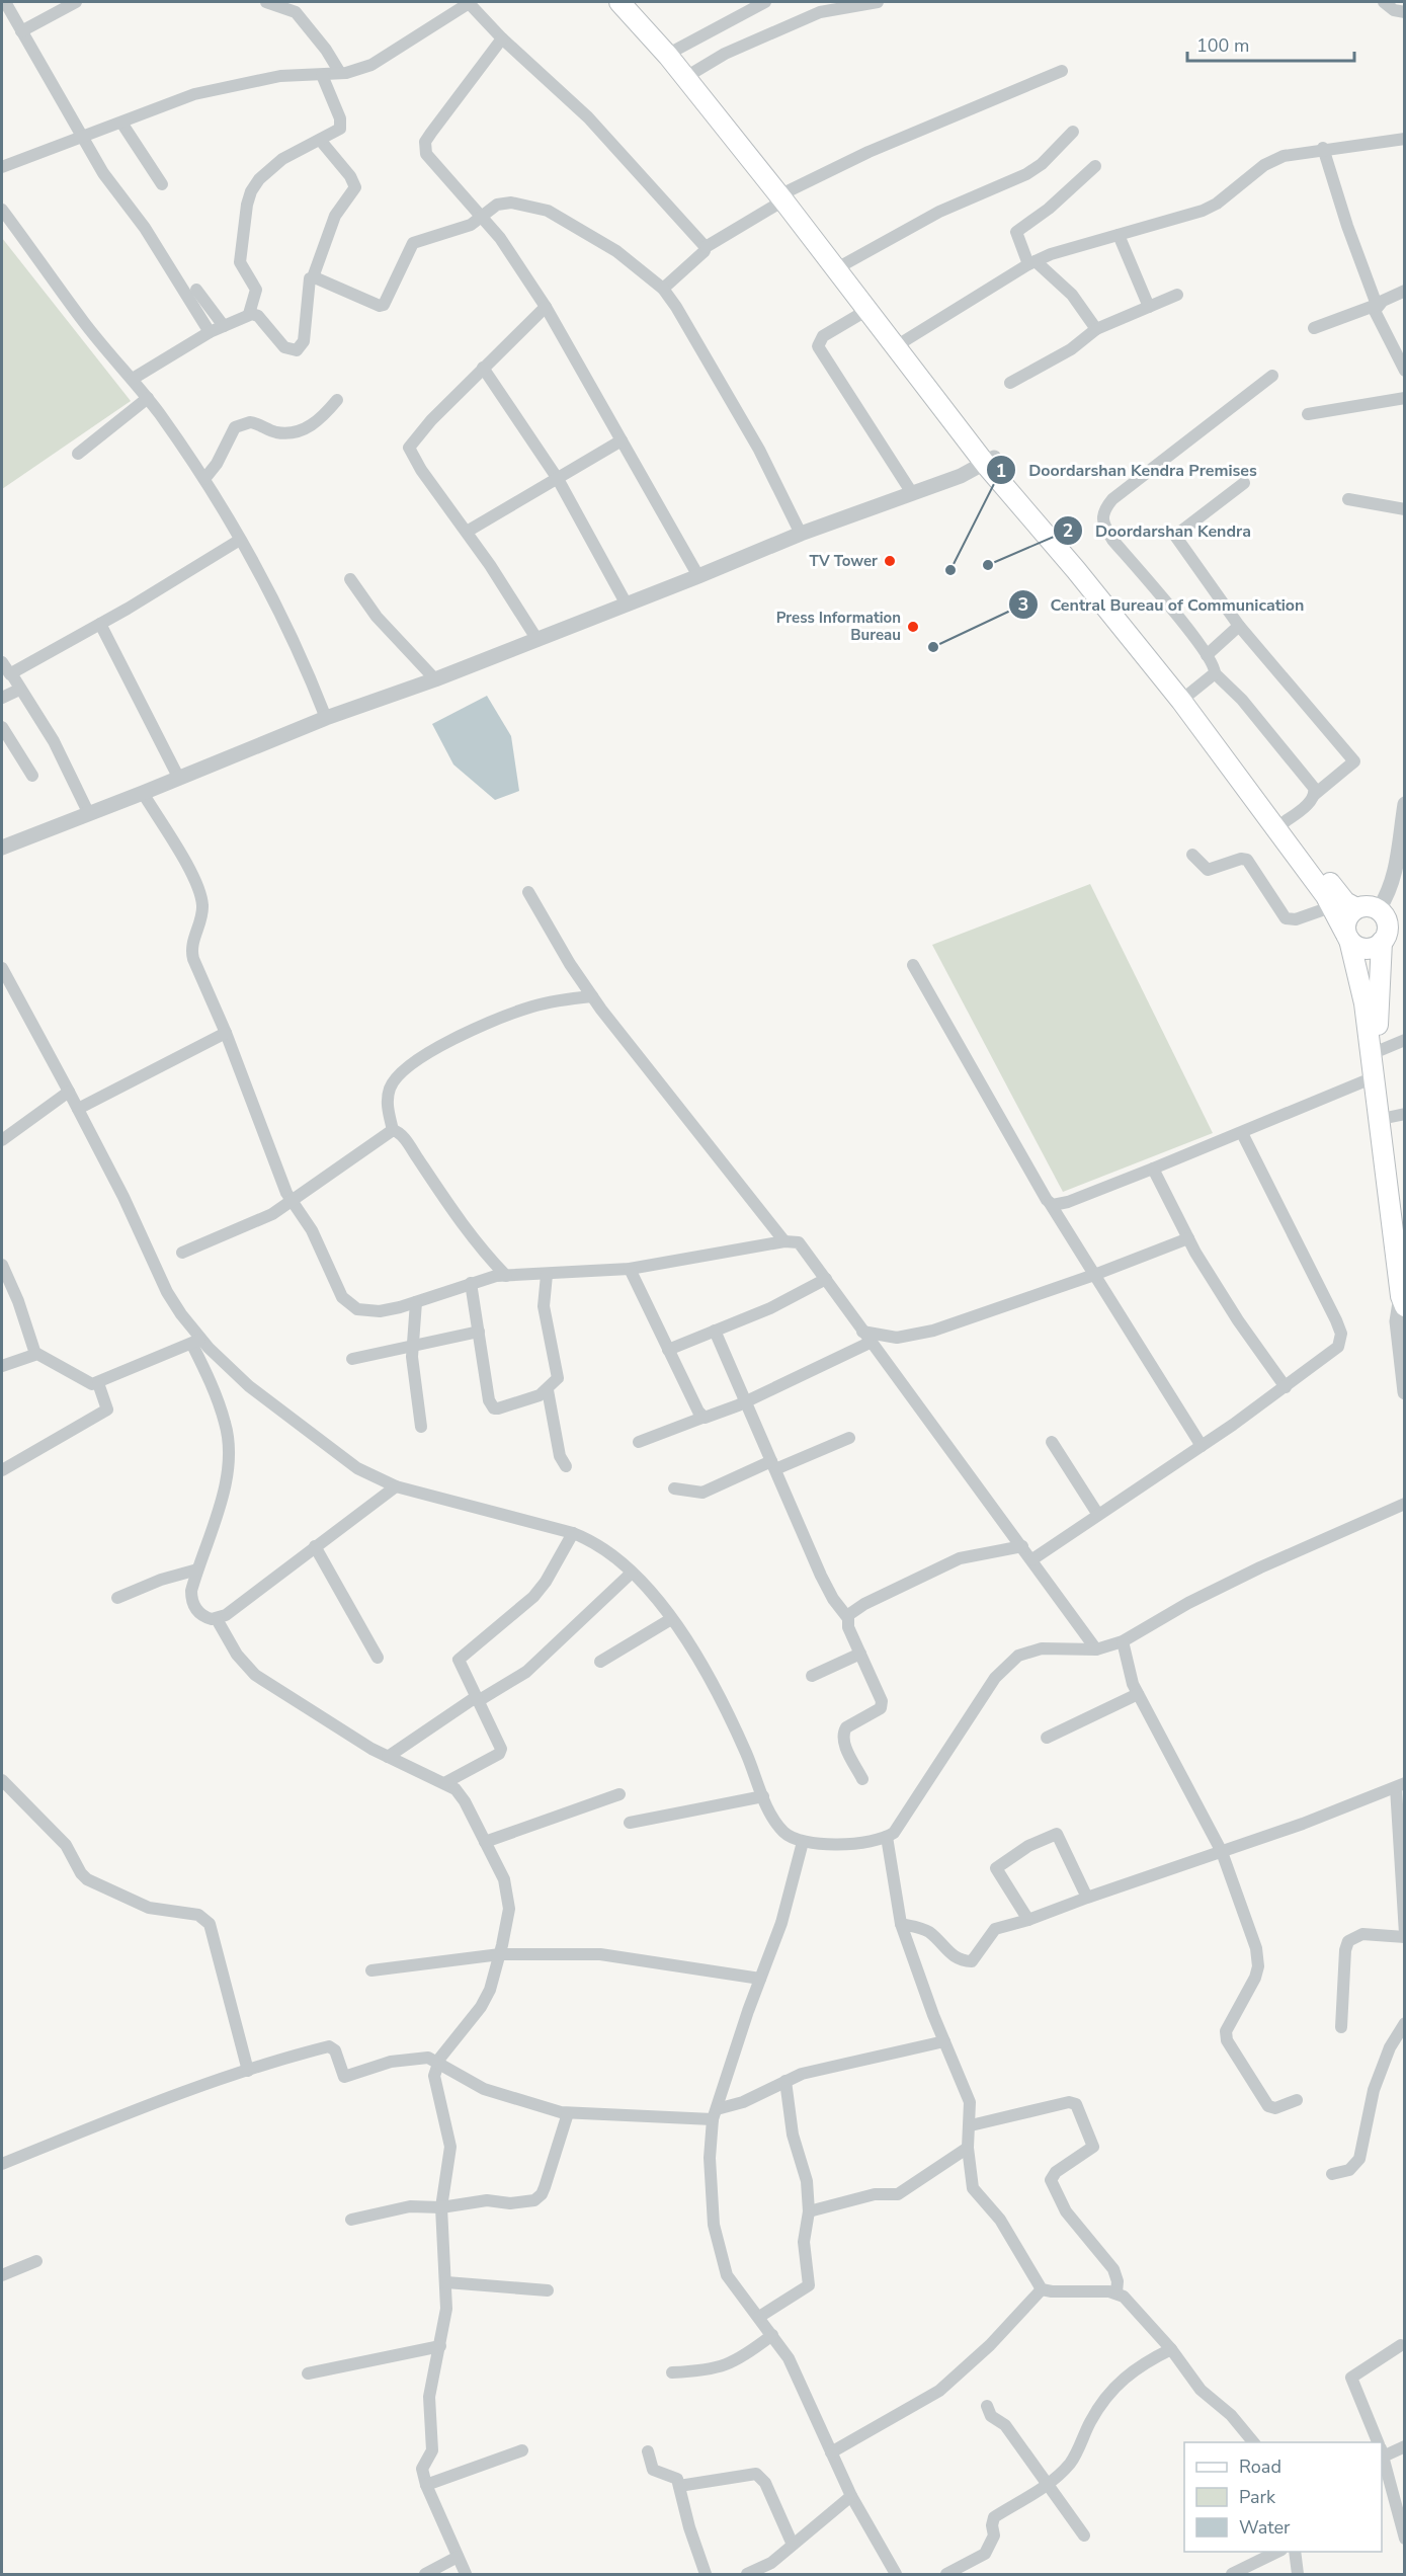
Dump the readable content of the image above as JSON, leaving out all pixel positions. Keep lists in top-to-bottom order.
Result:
{
  "places": [
    "TV Tower",
    "Doordarshan Kendra",
    "Doordarshan Kendra Premises",
    "Press Information Bureau",
    "Central Bureau of Communication"
  ],
  "legend": ["Road", "Park", "Water"],
  "scale_bar": "100 m"
}
